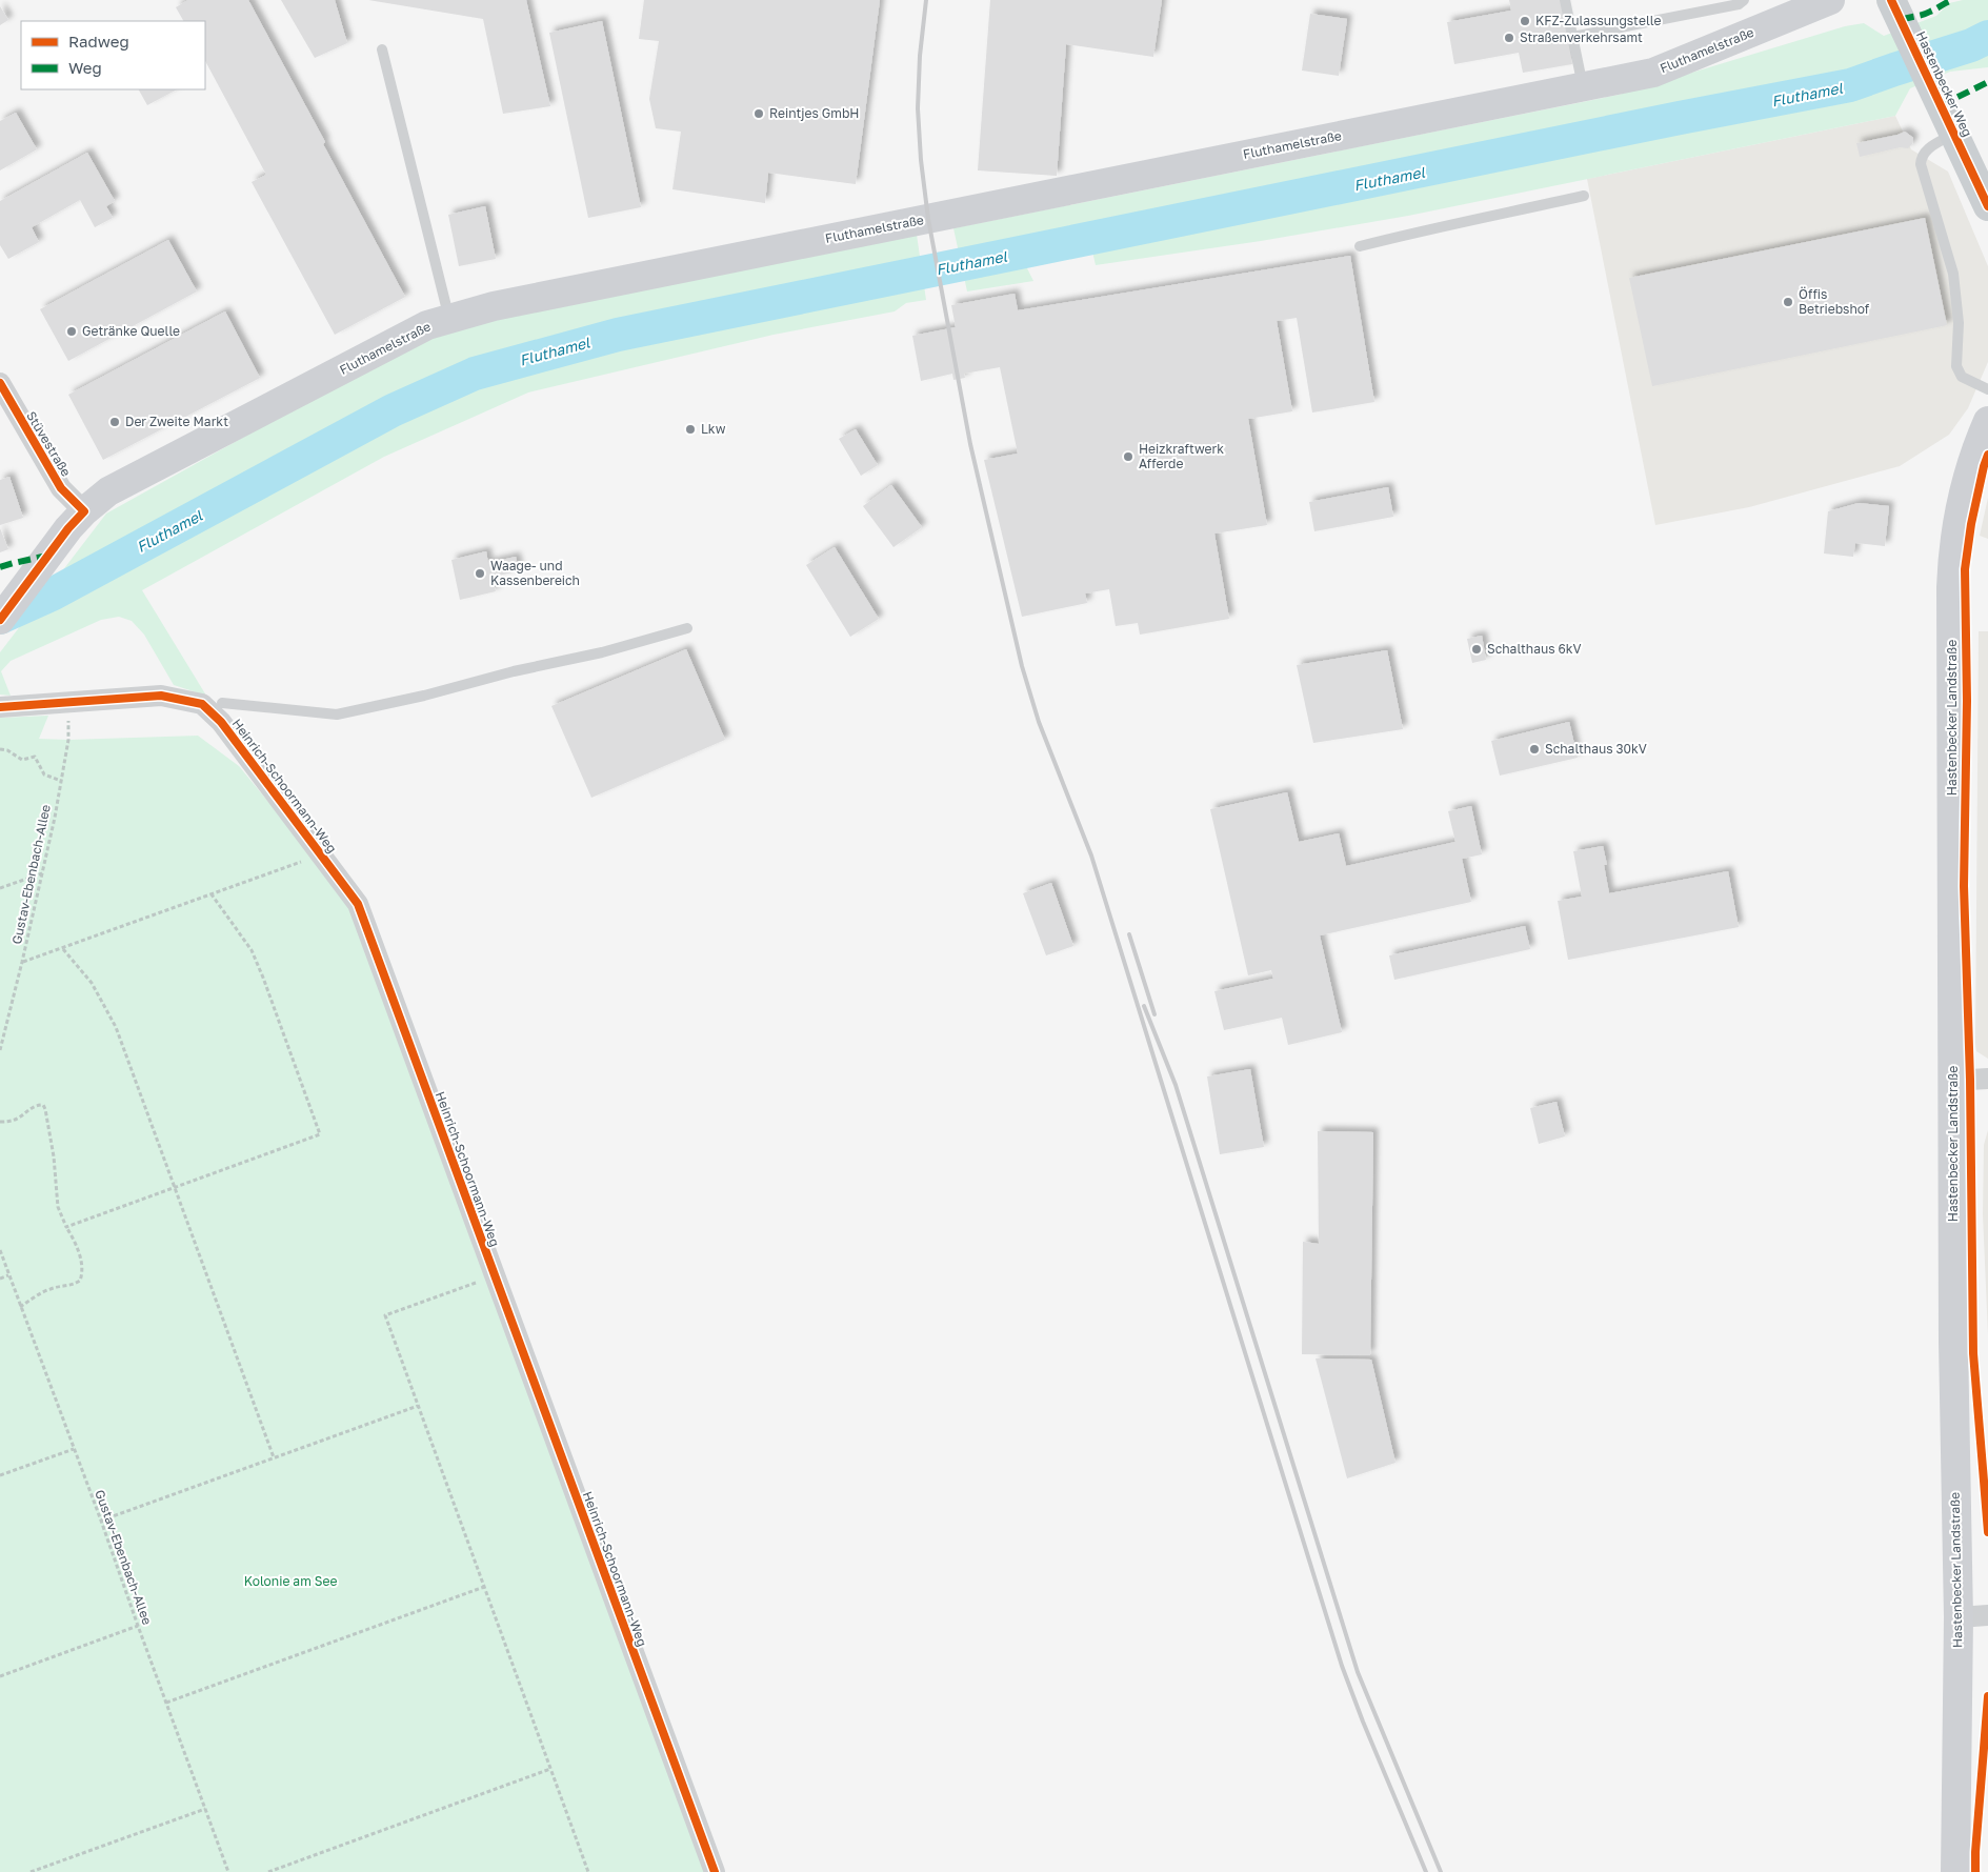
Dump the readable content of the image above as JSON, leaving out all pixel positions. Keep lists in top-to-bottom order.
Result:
{
  "streets": {
    "main road": ["Fluthamelstraße", "Hastenbecker Weg", "Hastenbecker Landstraße"],
    "street": ["Stüvestraße", "Heinrich-Schoormann-Weg"],
    "path": ["Gustav-Ebenbach-Allee"]
  },
  "crossings": [
    ["Fluthamelstraße", "Stüvestraße"],
    ["Heinrich-Schoormann-Weg", "Gustav-Ebenbach-Allee"]
  ],
  "water": ["Fluthamel"],
  "parks": ["Kolonie am See"],
  "places": [
    "KFZ-Zulassungstelle",
    "Straßenverkehrsamt",
    "Reintjes GmbH",
    "Öffis Betriebshof",
    "Getränke Quelle",
    "Der Zweite Markt",
    "Lkw",
    "Heizkraftwerk Afferde",
    "Waage- und Kassenbereich",
    "Schalthaus 6kV",
    "Schalthaus 30kV"
  ],
  "legend": ["Radweg", "Weg"]
}
